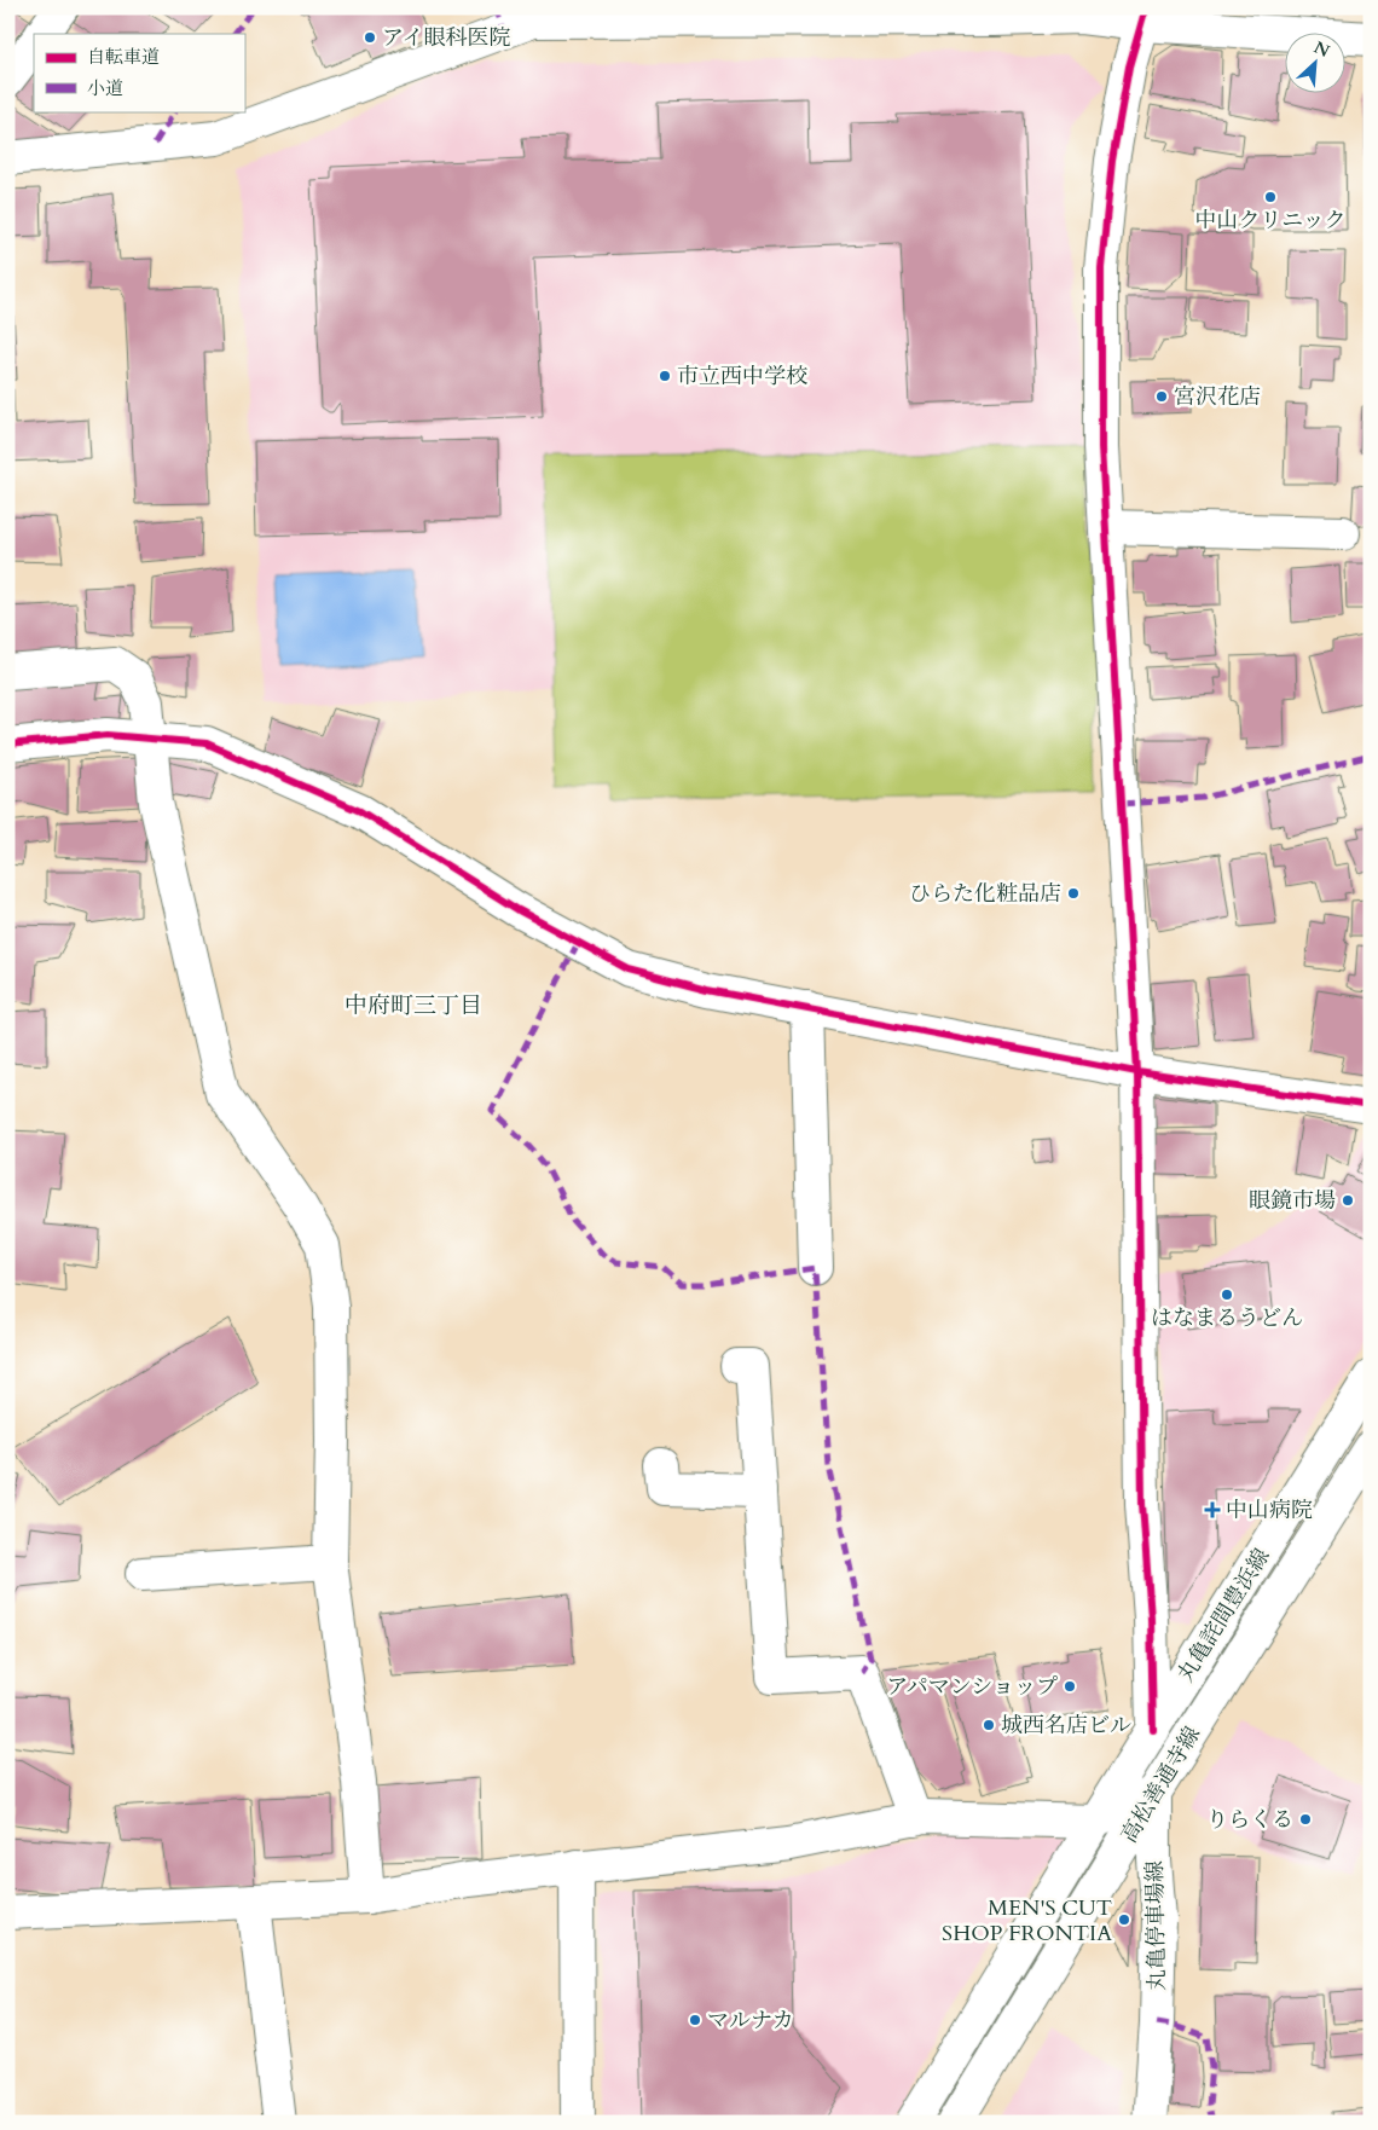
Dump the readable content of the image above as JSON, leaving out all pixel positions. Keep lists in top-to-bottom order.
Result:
{
  "streets": {
    "street": ["丸亀詫間豊浜線", "高松善通寺線", "丸亀停車場線"]
  },
  "crossings": [
    ["丸亀詫間豊浜線", "高松善通寺線"],
    ["丸亀詫間豊浜線", "丸亀停車場線"],
    ["高松善通寺線", "丸亀停車場線"]
  ],
  "districts": ["中府町三丁目"],
  "places": {
    "other": [
      "アイ眼科医院",
      "中山クリニック",
      "市立西中学校",
      "宮沢花店",
      "ひらた化粧品店",
      "眼鏡市場",
      "はなまるうどん",
      "アパマンショップ",
      "城西名店ビル",
      "りらくる",
      "MEN'S CUT SHOP FRONTIA",
      "マルナカ"
    ],
    "health": ["中山病院"]
  },
  "legend": ["自転車道", "小道"],
  "north": "top right"
}
